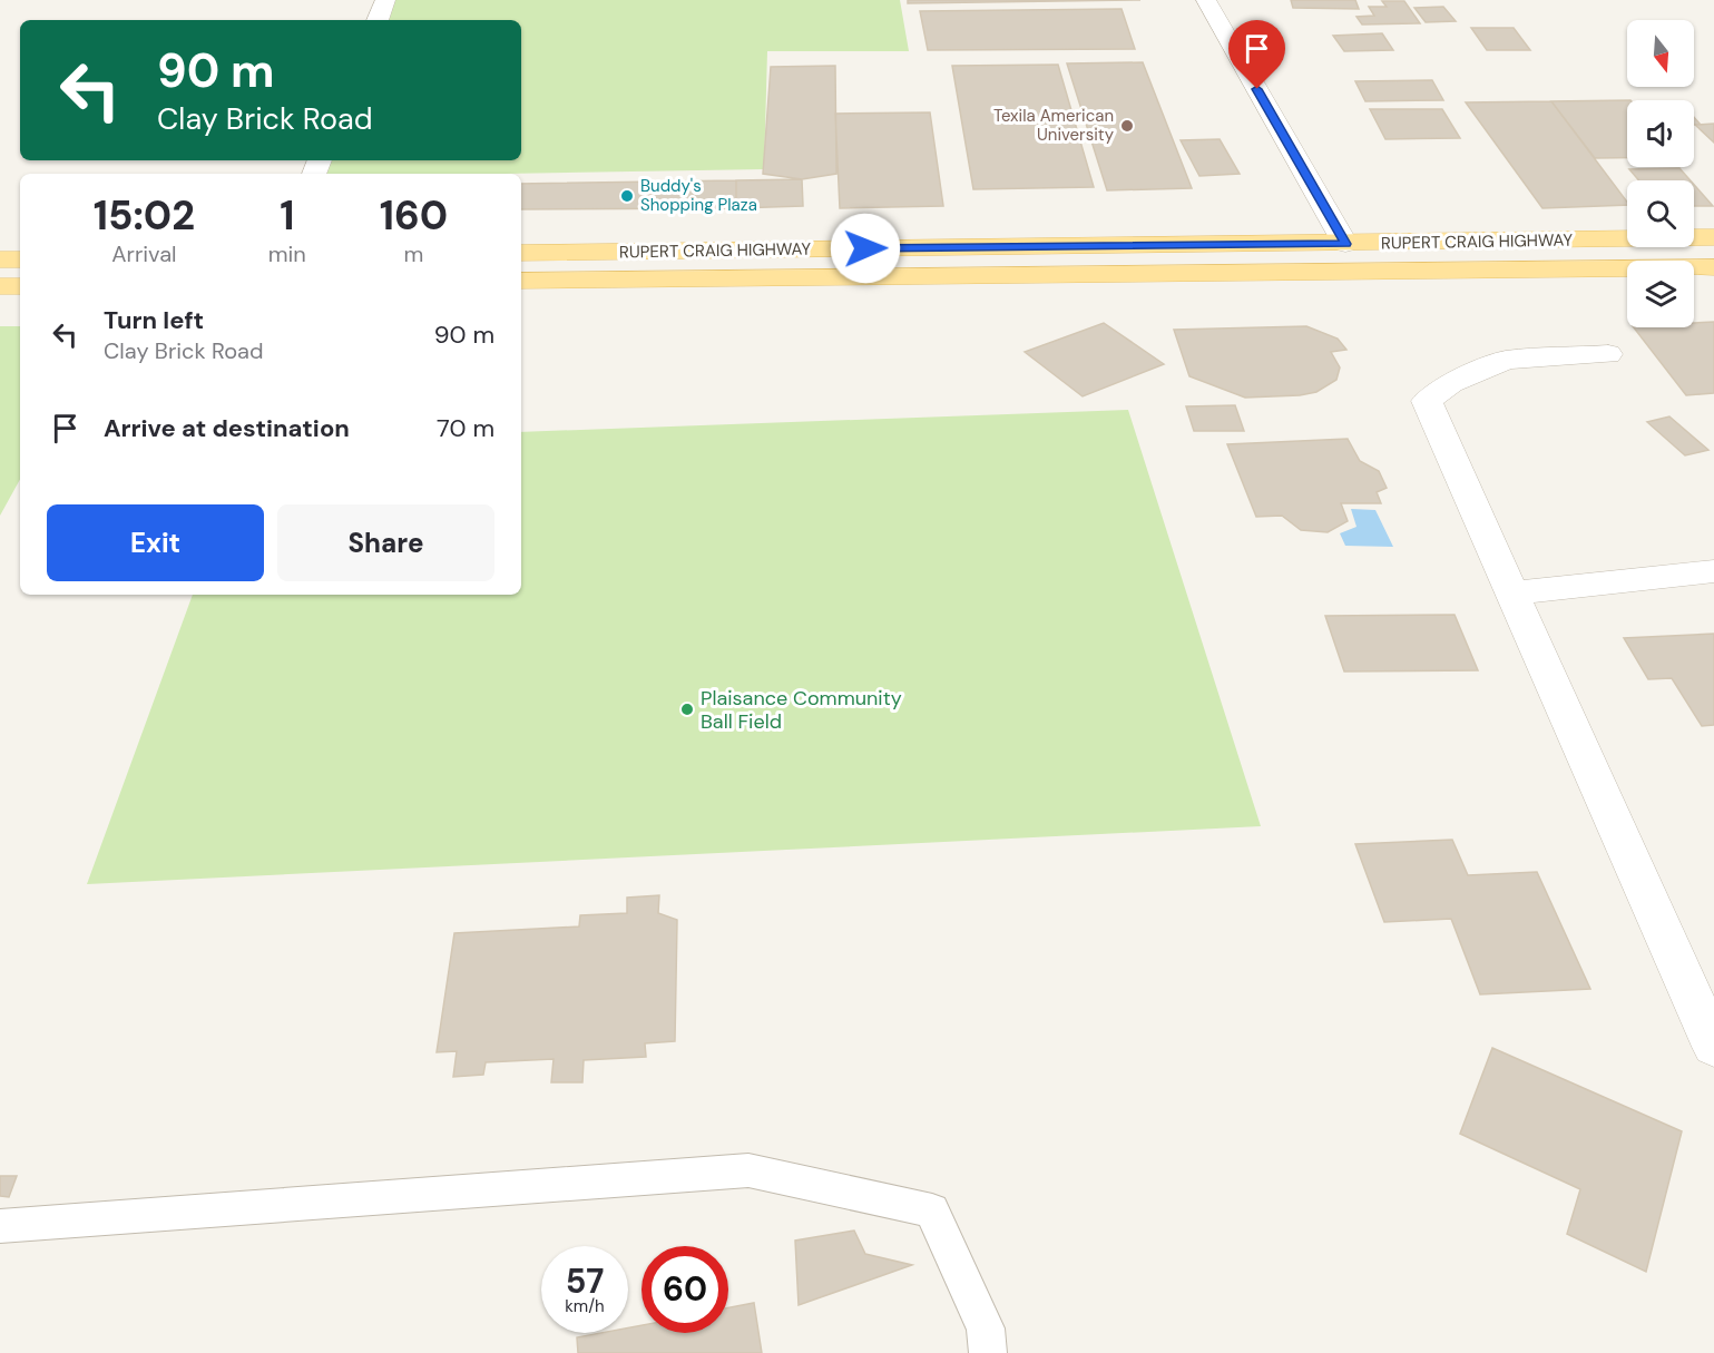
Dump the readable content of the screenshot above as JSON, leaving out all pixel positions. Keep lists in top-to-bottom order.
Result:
{
  "streets": {
    "main road": ["RUPERT CRAIG HIGHWAY"]
  },
  "places": ["Texila American University", "Buddy's Shopping Plaza", "Plaisance Community Ball Field"],
  "north": "bottom",
  "page": {
    "turn": ["90 m", "Clay Brick Road"],
    "eta": [
      "15:02",
      "Arrival",
      "1",
      "min",
      "160",
      "m"
    ],
    "list": [
      {
        "name": "Turn left",
        "note": "Clay Brick Road",
        "value": "90 m"
      },
      {
        "name": "Arrive at destination",
        "value": "70 m"
      }
    ],
    "buttons": ["Exit", "Share"],
    "speed": "57 km/h",
    "limit": "60"
  }
}
